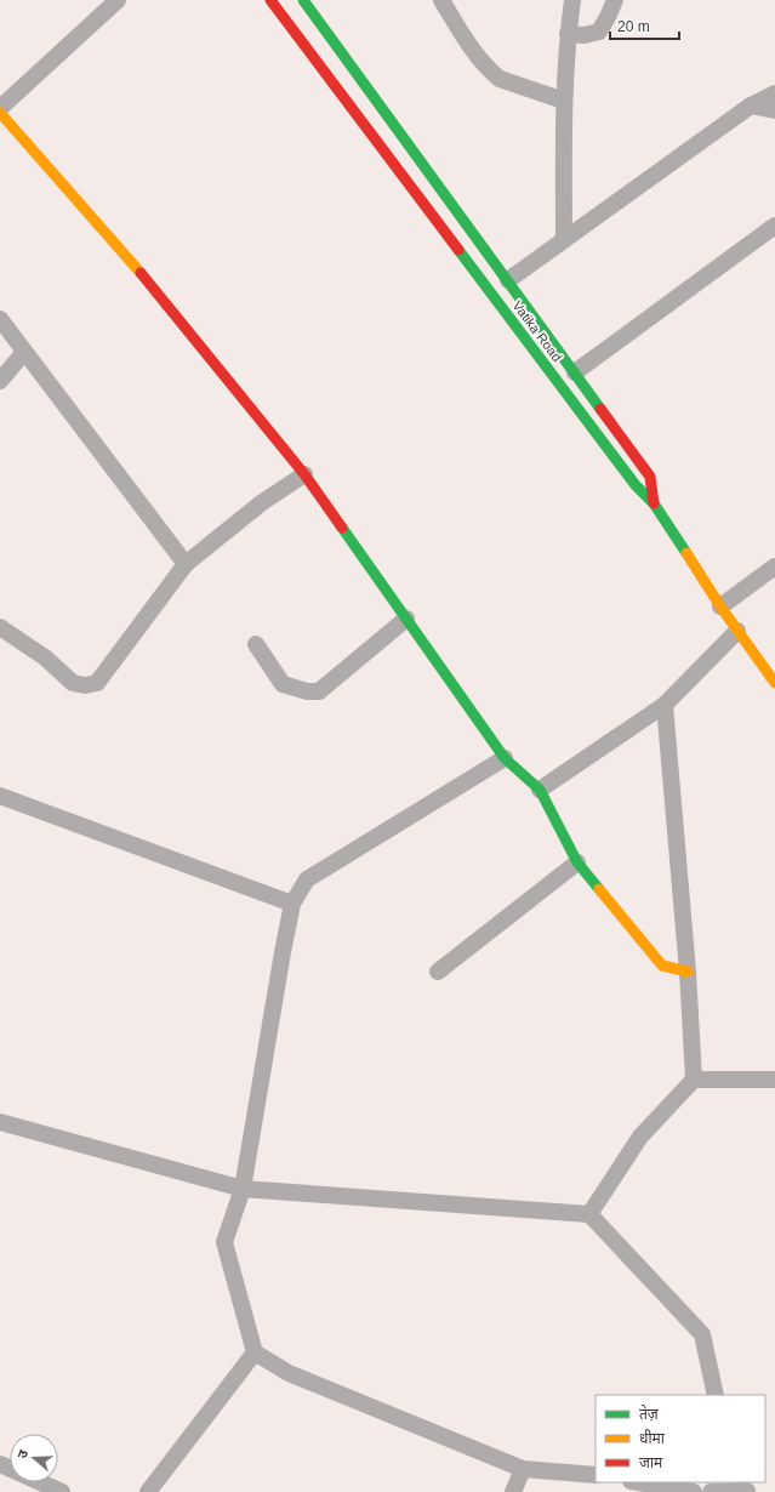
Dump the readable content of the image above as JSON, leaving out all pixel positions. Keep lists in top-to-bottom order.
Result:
{
  "streets": {
    "street": ["Vatika Road"]
  },
  "legend": ["तेज़", "धीमा", "जाम"],
  "scale_bar": "20 m",
  "north": "left"
}
